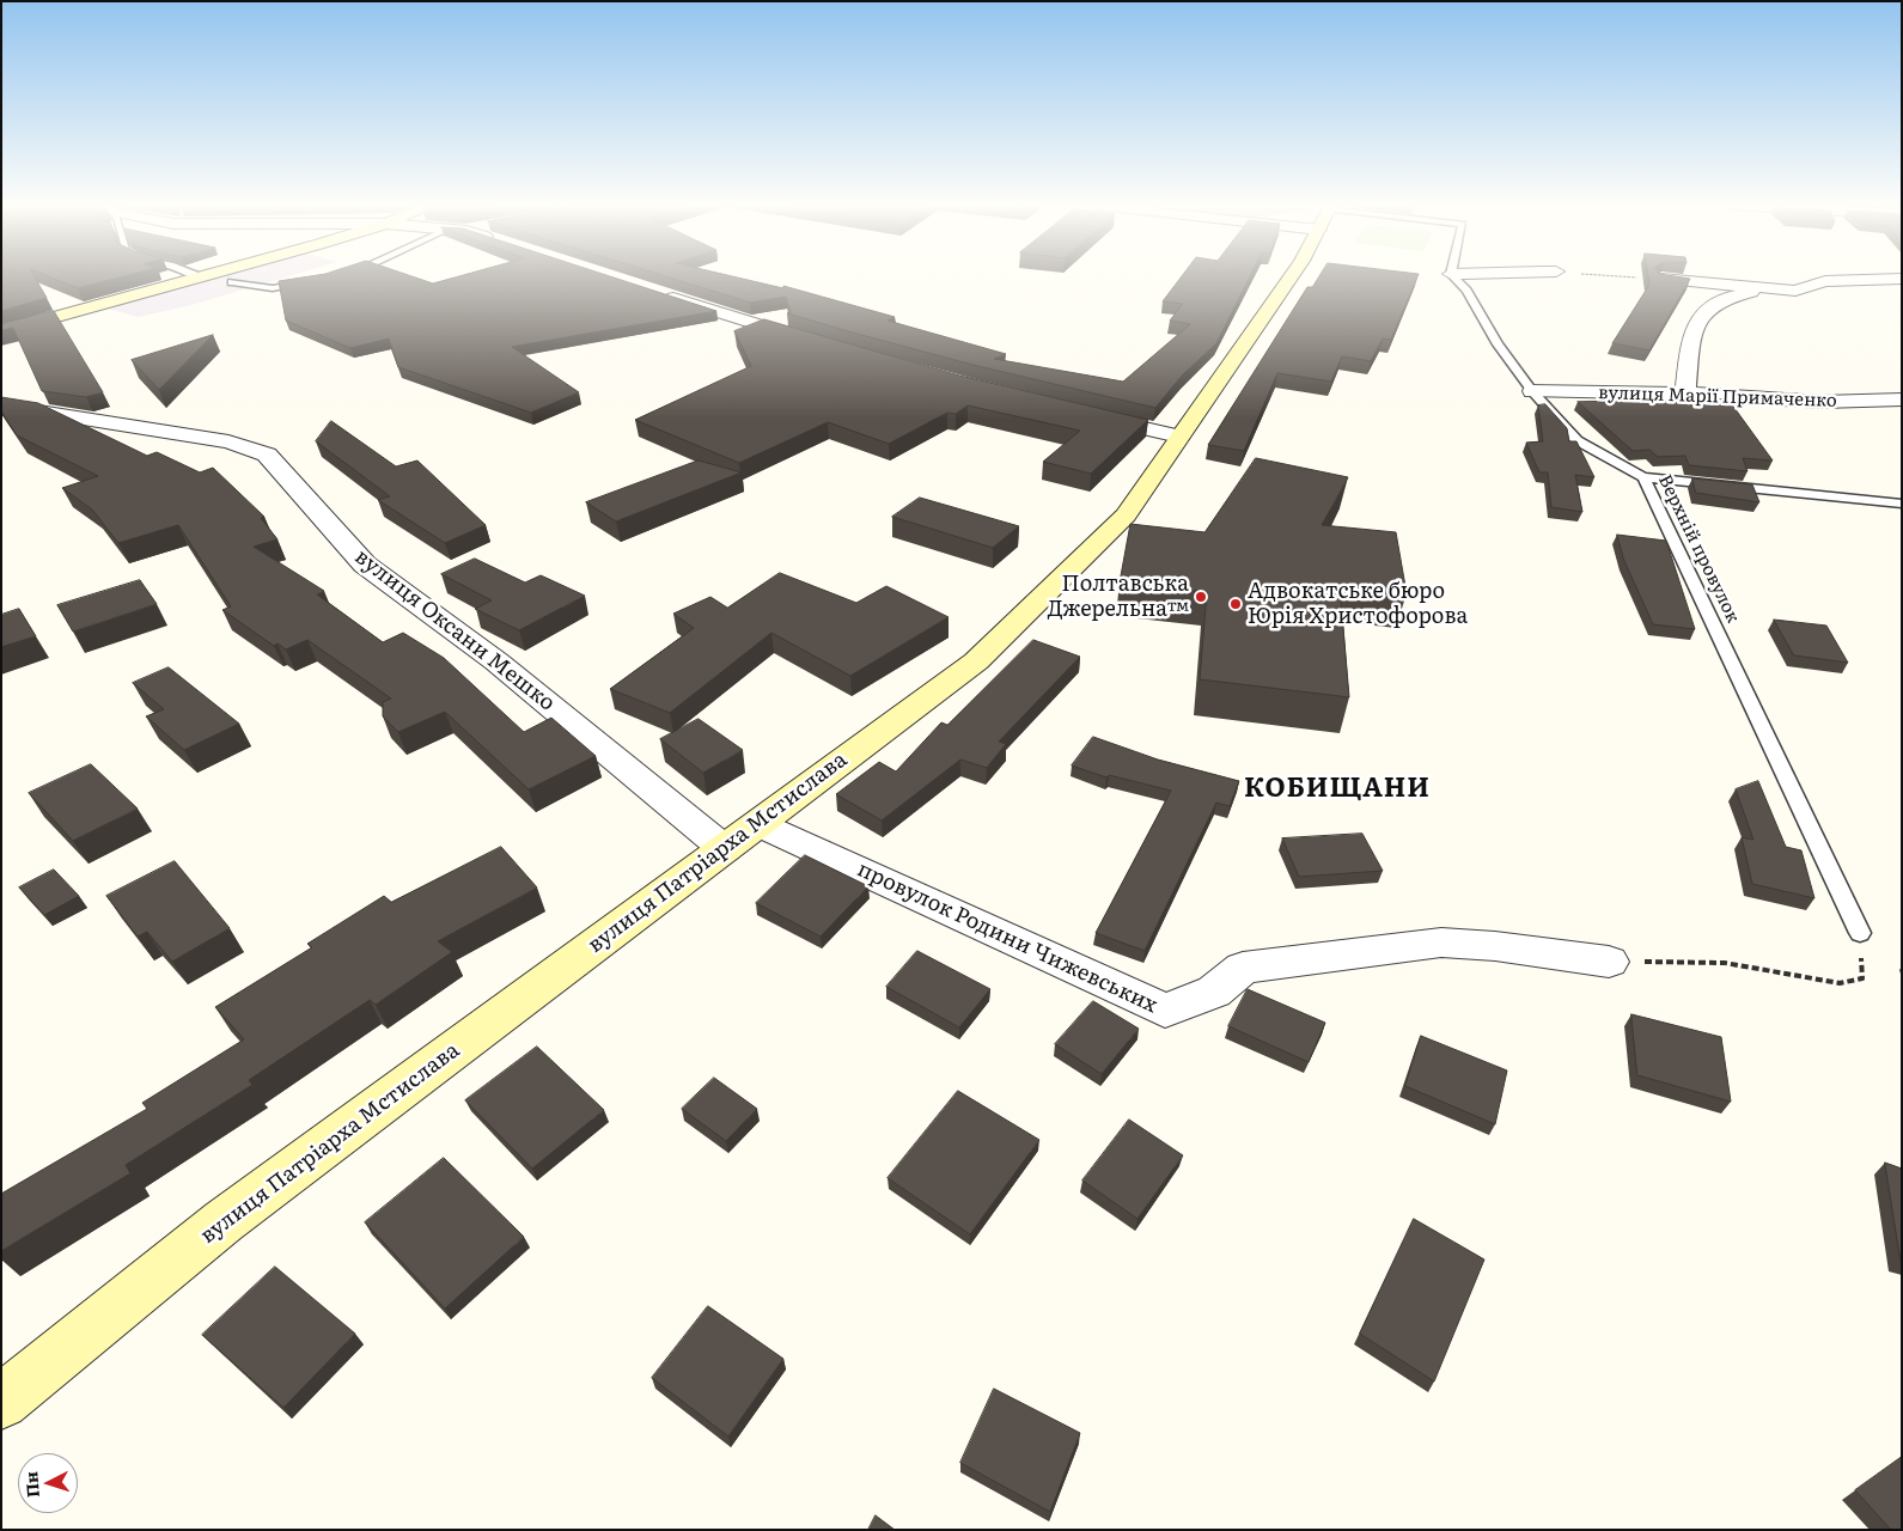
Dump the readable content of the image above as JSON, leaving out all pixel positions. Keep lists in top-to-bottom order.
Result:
{
  "streets": {
    "main road": ["вулиця Патріарха Мстислава"],
    "street": ["вулиця Марії Примаченко", "вулиця Оксани Мешко", "провулок Родини Чижевських"],
    "lane": ["Верхній провулок"]
  },
  "crossings": [
    ["вулиця Марії Примаченко", "Верхній провулок"],
    ["вулиця Оксани Мешко", "вулиця Патріарха Мстислава"],
    ["вулиця Патріарха Мстислава", "провулок Родини Чижевських"]
  ],
  "districts": ["КОБИЩАНИ"],
  "places": ["Полтавська Джерельна™", "Адвокатське бюро Юрія Христофорова"],
  "north": "left"
}
